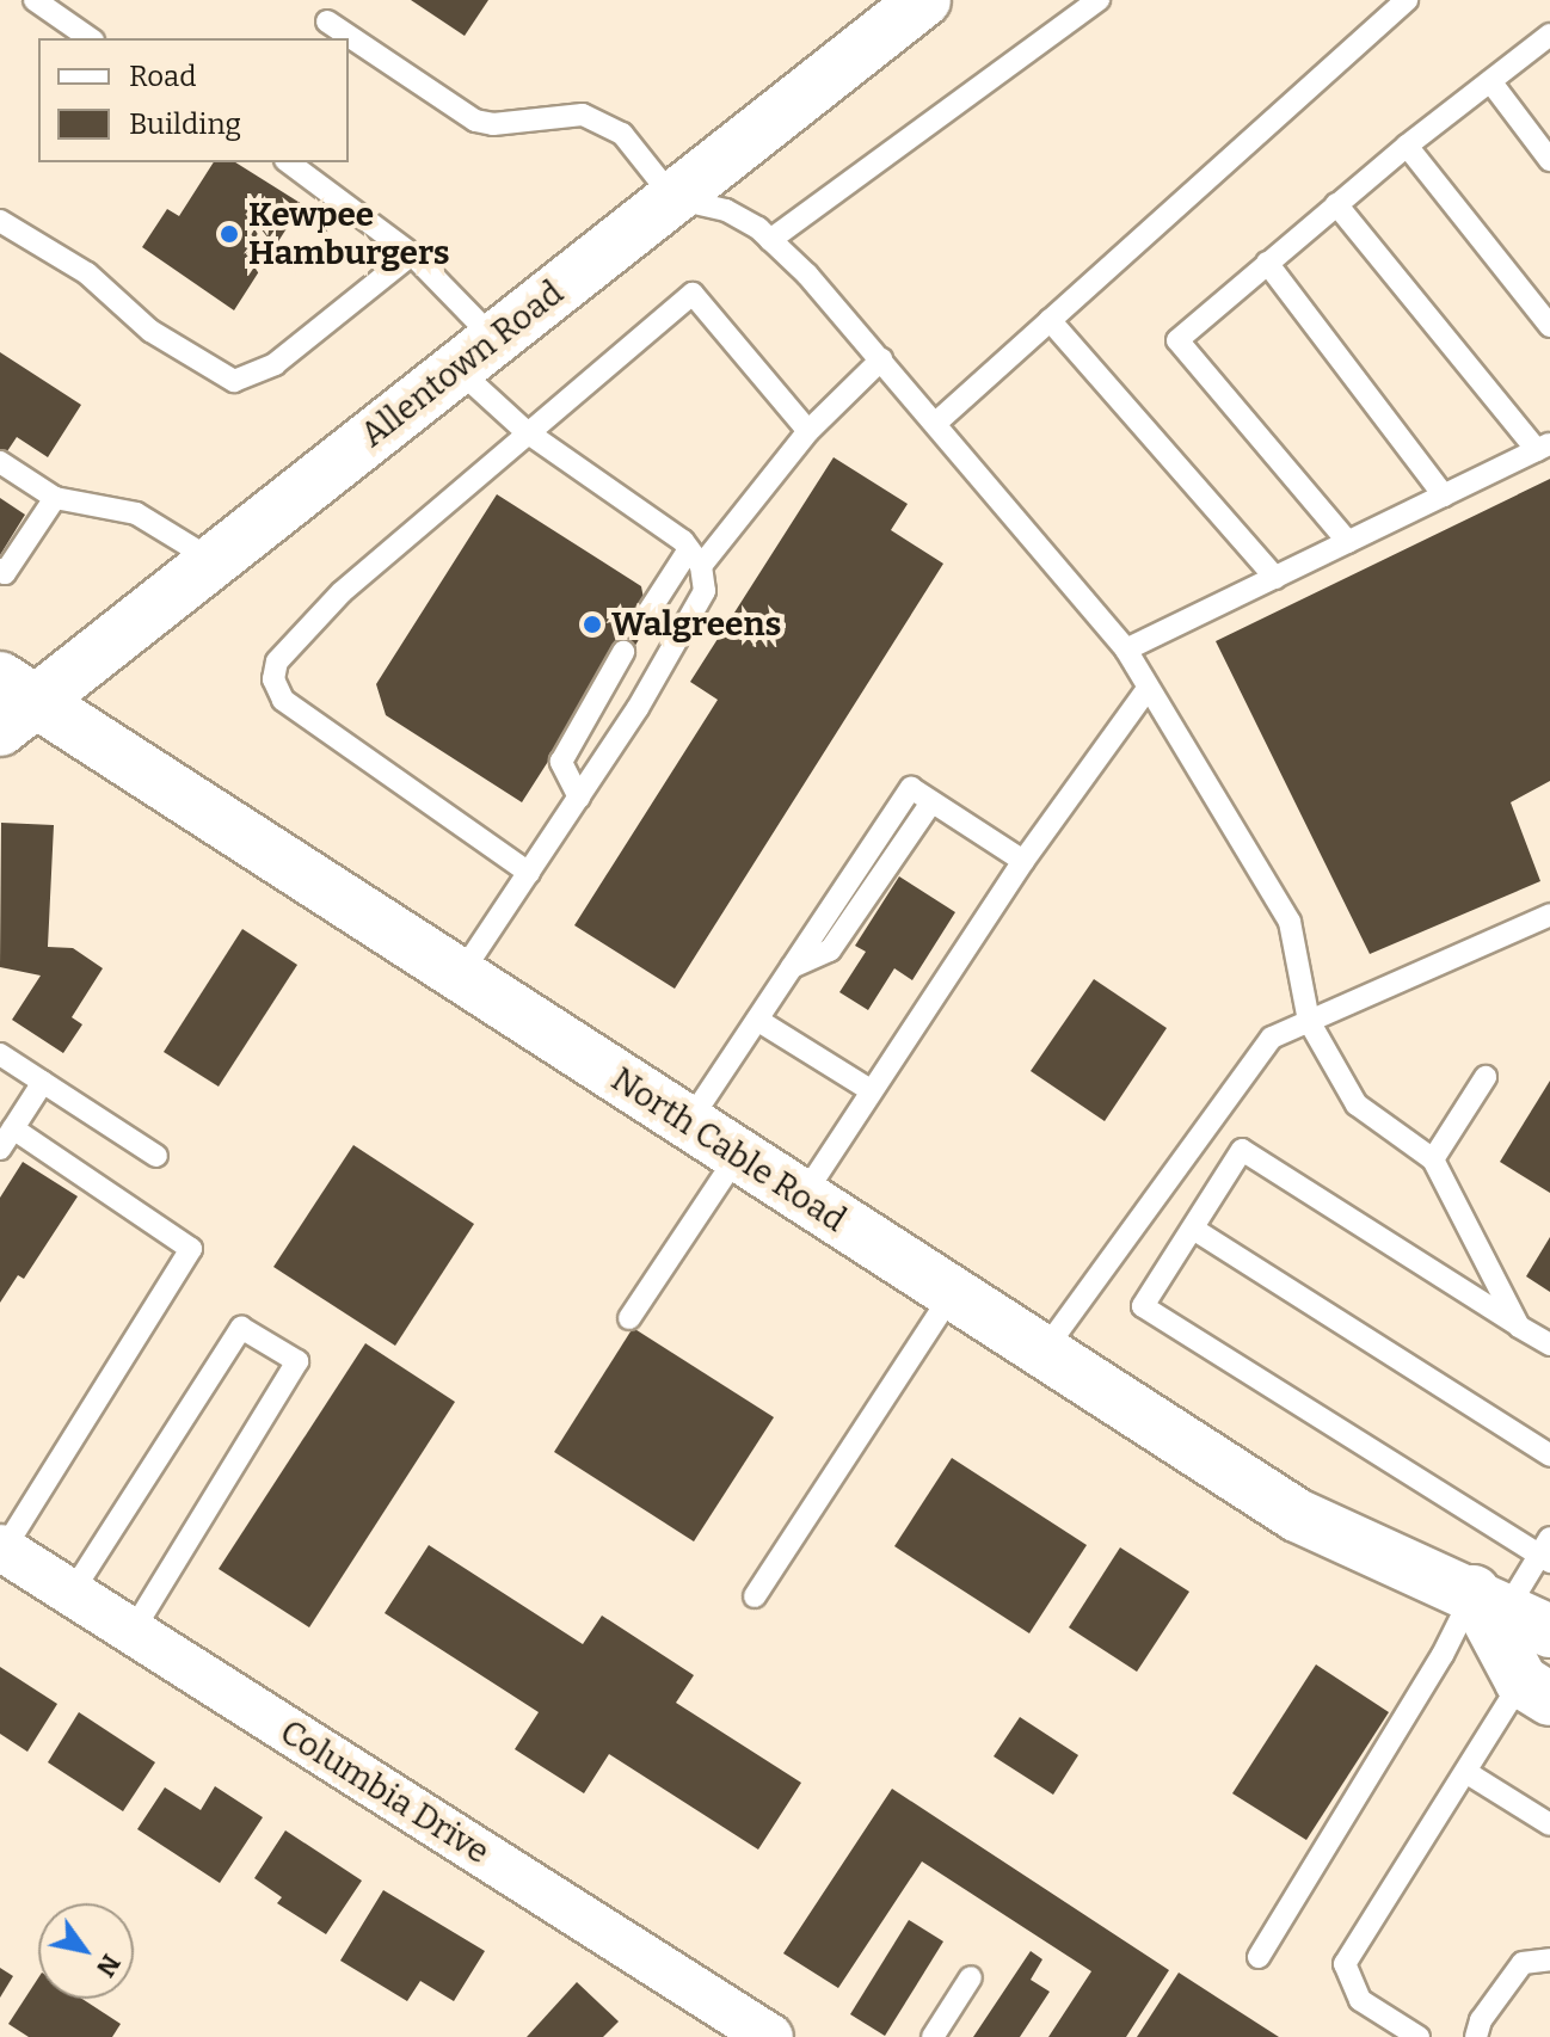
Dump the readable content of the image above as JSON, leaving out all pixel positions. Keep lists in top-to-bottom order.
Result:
{
  "streets": {
    "street": ["Allentown Road", "North Cable Road", "Columbia Drive"]
  },
  "crossings": [
    ["Allentown Road", "North Cable Road"]
  ],
  "places": ["Kewpee Hamburgers", "Walgreens"],
  "legend": ["Road", "Building"],
  "north": "bottom right"
}
